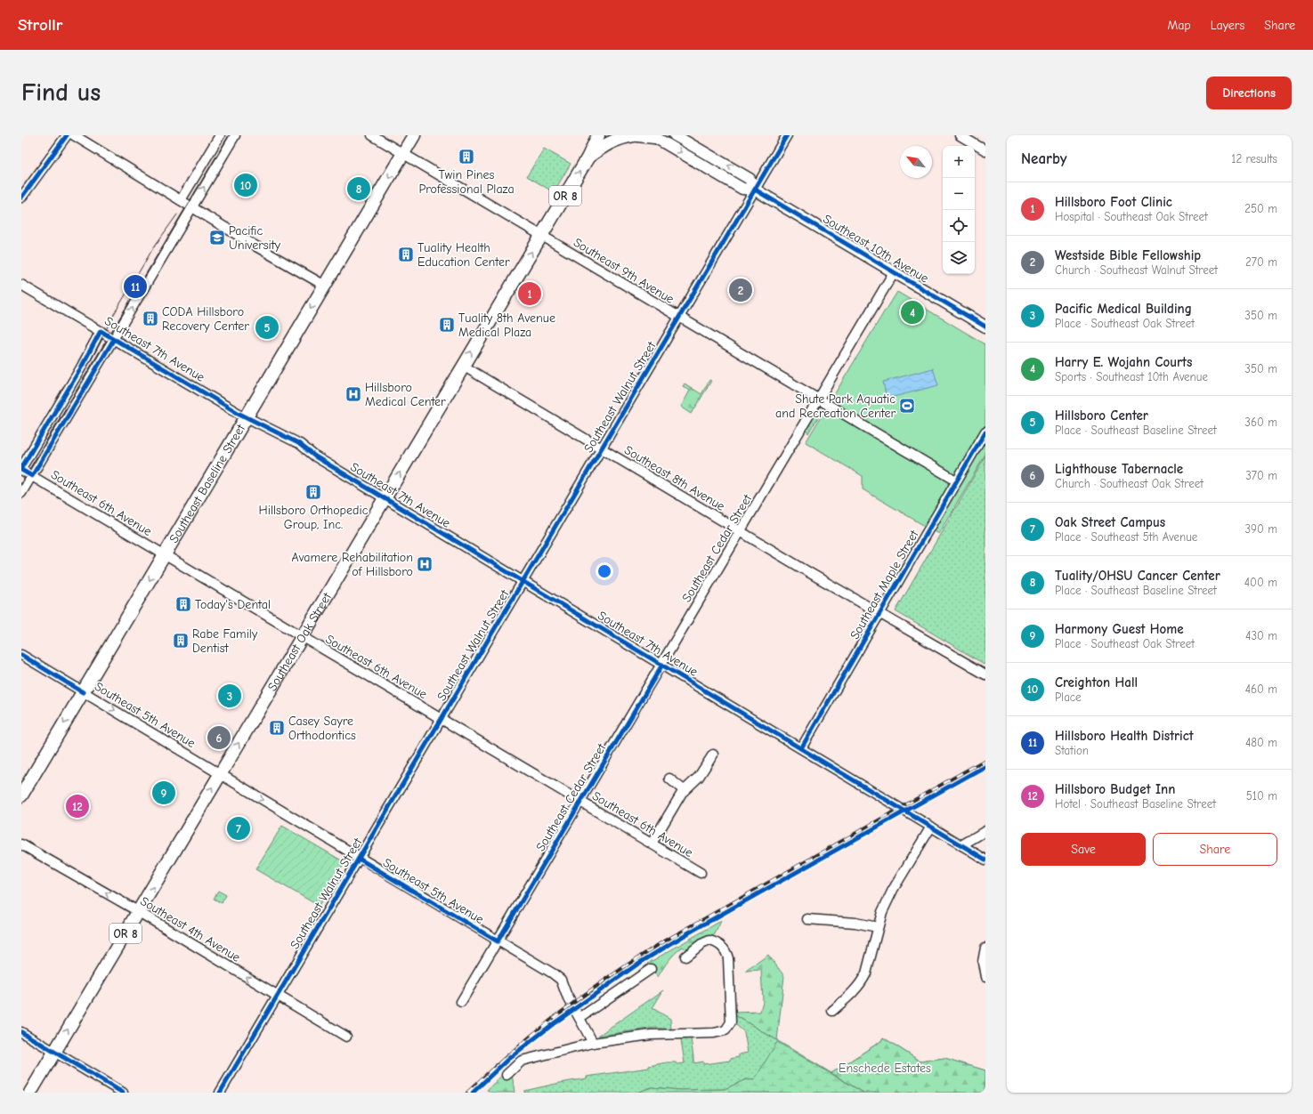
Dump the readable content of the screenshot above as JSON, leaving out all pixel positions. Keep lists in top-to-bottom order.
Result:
{
  "streets": {
    "highway": ["OR 8", "Southeast Baseline Street", "Southeast Oak Street"],
    "main road": ["Southeast 10th Avenue"],
    "street": [
      "Southeast 9th Avenue",
      "Southeast 7th Avenue",
      "Southeast Walnut Street",
      "Southeast 8th Avenue",
      "Southeast 6th Avenue",
      "Southeast Cedar Street",
      "Southeast Maple Street",
      "Southeast 5th Avenue",
      "Southeast 4th Avenue"
    ]
  },
  "crossings": [
    ["OR 8", "Southeast Oak Street"],
    ["Southeast 10th Avenue", "Southeast Walnut Street"],
    ["Southeast 10th Avenue", "Southeast Cedar Street"],
    ["Southeast 9th Avenue", "Southeast Walnut Street"],
    ["Southeast 9th Avenue", "Southeast Baseline Street"],
    ["Southeast 9th Avenue", "Southeast Cedar Street"],
    ["Southeast 9th Avenue", "Southeast Maple Street"],
    ["Southeast 9th Avenue", "Southeast Oak Street"],
    ["Southeast 7th Avenue", "Southeast Walnut Street"],
    ["Southeast 7th Avenue", "Southeast Baseline Street"],
    ["Southeast 7th Avenue", "Southeast Cedar Street"],
    ["Southeast 7th Avenue", "Southeast Maple Street"],
    ["Southeast 7th Avenue", "Southeast Oak Street"],
    ["Southeast Walnut Street", "Southeast 8th Avenue"],
    ["Southeast Walnut Street", "Southeast 6th Avenue"],
    ["Southeast Walnut Street", "Southeast 5th Avenue"],
    ["Southeast Walnut Street", "Southeast 4th Avenue"],
    ["Southeast 8th Avenue", "Southeast Cedar Street"],
    ["Southeast 8th Avenue", "Southeast Maple Street"],
    ["Southeast 8th Avenue", "Southeast Oak Street"],
    ["Southeast Baseline Street", "Southeast 6th Avenue"],
    ["Southeast Baseline Street", "Southeast 5th Avenue"],
    ["Southeast 6th Avenue", "Southeast Cedar Street"],
    ["Southeast 6th Avenue", "Southeast Oak Street"],
    ["Southeast Cedar Street", "Southeast 5th Avenue"],
    ["Southeast Oak Street", "Southeast 5th Avenue"],
    ["Southeast Oak Street", "Southeast 4th Avenue"]
  ],
  "one_way": [
    "Southeast Baseline Street",
    "Southeast Oak Street",
    "Southeast 5th Avenue",
    "Southeast 4th Avenue"
  ],
  "parks": ["Enschede Estates"],
  "places": {
    "building": [
      "Twin Pines Professional Plaza",
      "Tuality Health Education Center",
      "CODA Hillsboro Recovery Center",
      "Tuality 8th Avenue Medical Plaza",
      "Hillsboro Orthopedic Group, Inc.",
      "Today's Dental",
      "Rabe Family Dentist",
      "Casey Sayre Orthodontics"
    ],
    "school or university": ["Pacific University"],
    "hospital": ["Hillsboro Medical Center", "Avamere Rehabilitation of Hillsboro"],
    "sports": ["Shute Park Aquatic and Recreation Center"]
  },
  "north": "top left",
  "page": {
    "header": "Strollr",
    "nav": ["Map", "Layers", "Share"],
    "buttons": [
      "Directions",
      ["Save", "Share"]
    ],
    "title": "Find us",
    "heading": ["Nearby", "12 results"],
    "map_buttons": ["+", "−"],
    "pins": [
      "10",
      "8",
      "11",
      "2",
      "1",
      "4",
      "5",
      "3",
      "6",
      "9",
      "12",
      "7"
    ],
    "list": [
      {
        "mark": "1",
        "name": "Hillsboro Foot Clinic",
        "note": "Hospital · Southeast Oak Street",
        "value": "250 m"
      },
      {
        "mark": "2",
        "name": "Westside Bible Fellowship",
        "note": "Church · Southeast Walnut Street",
        "value": "270 m"
      },
      {
        "mark": "3",
        "name": "Pacific Medical Building",
        "note": "Place · Southeast Oak Street",
        "value": "350 m"
      },
      {
        "mark": "4",
        "name": "Harry E. Wojahn Courts",
        "note": "Sports · Southeast 10th Avenue",
        "value": "350 m"
      },
      {
        "mark": "5",
        "name": "Hillsboro Center",
        "note": "Place · Southeast Baseline Street",
        "value": "360 m"
      },
      {
        "mark": "6",
        "name": "Lighthouse Tabernacle",
        "note": "Church · Southeast Oak Street",
        "value": "370 m"
      },
      {
        "mark": "7",
        "name": "Oak Street Campus",
        "note": "Place · Southeast 5th Avenue",
        "value": "390 m"
      },
      {
        "mark": "8",
        "name": "Tuality/OHSU Cancer Center",
        "note": "Place · Southeast Baseline Street",
        "value": "400 m"
      },
      {
        "mark": "9",
        "name": "Harmony Guest Home",
        "note": "Place · Southeast Oak Street",
        "value": "430 m"
      },
      {
        "mark": "10",
        "name": "Creighton Hall",
        "note": "Place",
        "value": "460 m"
      },
      {
        "mark": "11",
        "name": "Hillsboro Health District",
        "note": "Station",
        "value": "480 m"
      },
      {
        "mark": "12",
        "name": "Hillsboro Budget Inn",
        "note": "Hotel · Southeast Baseline Street",
        "value": "510 m"
      }
    ]
  }
}
